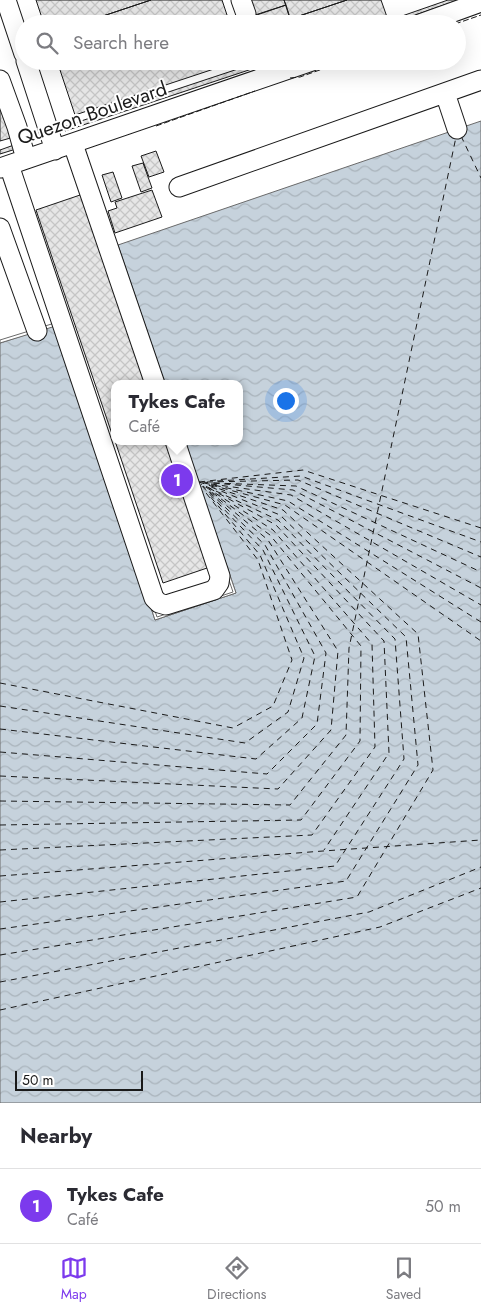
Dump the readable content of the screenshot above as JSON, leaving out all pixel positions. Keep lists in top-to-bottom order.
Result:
{
  "streets": {
    "street": ["Quezon Boulevard"]
  },
  "scale_bar": "50 m",
  "page": {
    "search": "Search here",
    "popup": ["Tykes Cafe", "Café"],
    "pins": "1",
    "scale": "50 m",
    "heading": "Nearby",
    "list": [
      {
        "mark": "1",
        "name": "Tykes Cafe",
        "note": "Café",
        "value": "50 m"
      }
    ],
    "nav": ["Map", "Directions", "Saved"]
  }
}
